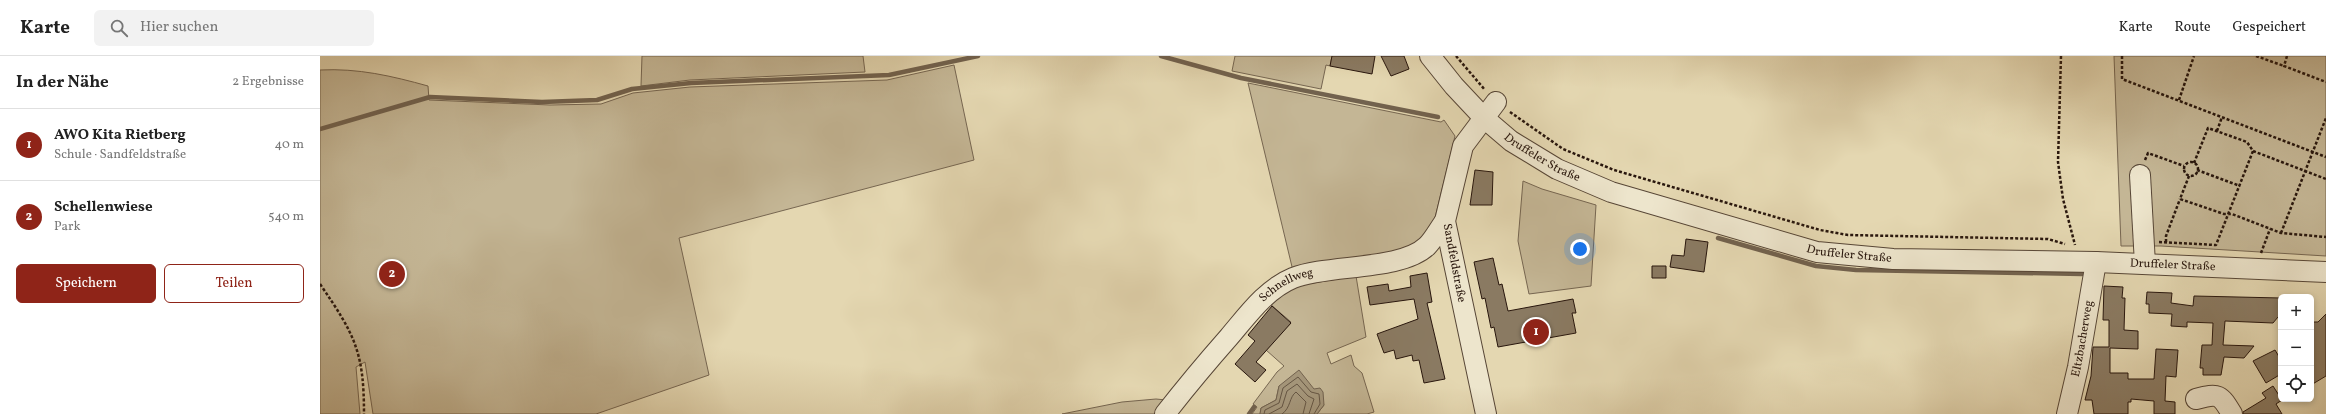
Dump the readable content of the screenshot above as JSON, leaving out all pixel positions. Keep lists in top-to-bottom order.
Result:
{
  "streets": {
    "street": [
      "Druffeler Straße",
      "Sandfeldstraße",
      "Schnellweg",
      "Eltzbacherweg"
    ]
  },
  "crossings": [
    ["Druffeler Straße", "Sandfeldstraße"],
    ["Druffeler Straße", "Eltzbacherweg"],
    ["Sandfeldstraße", "Schnellweg"]
  ],
  "page": {
    "header": "Karte",
    "search": "Hier suchen",
    "nav": ["Karte", "Route", "Gespeichert"],
    "heading": ["In der Nähe", "2 Ergebnisse"],
    "list": [
      {
        "mark": "1",
        "name": "AWO Kita Rietberg",
        "note": "Schule · Sandfeldstraße",
        "value": "40 m"
      },
      {
        "mark": "2",
        "name": "Schellenwiese",
        "note": "Park",
        "value": "540 m"
      }
    ],
    "buttons": ["Speichern", "Teilen"],
    "pins": ["2", "1"],
    "map_buttons": ["+", "−"]
  }
}
